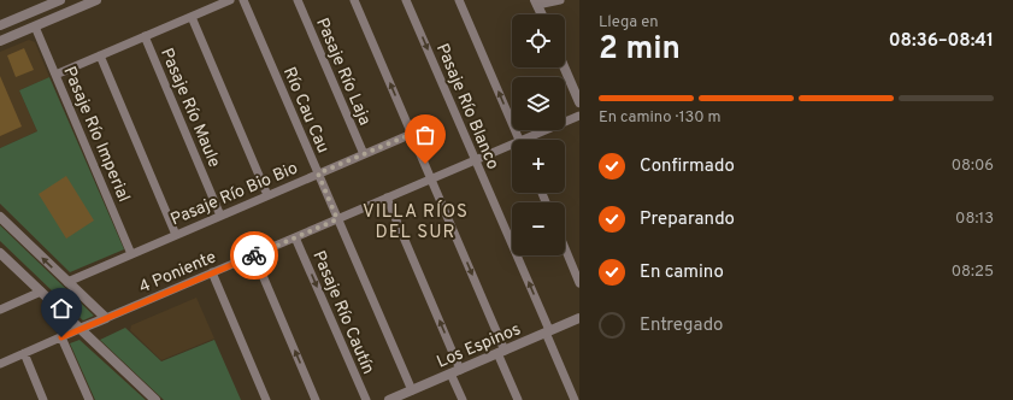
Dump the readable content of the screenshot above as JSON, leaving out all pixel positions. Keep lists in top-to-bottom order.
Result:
{
  "streets": {
    "street": [
      "Pasaje Río Laja",
      "Pasaje Río Blanco",
      "Pasaje Río Maule",
      "Río Cau Cau",
      "Pasaje Río Imperial",
      "Pasaje Río Bio Bio",
      "4 Poniente",
      "Pasaje Río Cautín",
      "Los Espinos"
    ]
  },
  "crossings": [
    ["Pasaje Río Laja", "Pasaje Río Bio Bio"],
    ["Pasaje Río Blanco", "4 Poniente"],
    ["Pasaje Río Blanco", "Los Espinos"],
    ["Pasaje Río Maule", "Pasaje Río Bio Bio"],
    ["Río Cau Cau", "Pasaje Río Bio Bio"],
    ["Río Cau Cau", "4 Poniente"],
    ["Río Cau Cau", "Los Espinos"],
    ["Pasaje Río Imperial", "Pasaje Río Bio Bio"],
    ["4 Poniente", "Pasaje Río Cautín"]
  ],
  "districts": ["VILLA RÍOS DEL SUR"],
  "page": {
    "heading": ["2 min", "Llega en", "08:36–08:41"],
    "map_buttons": ["+", "−"],
    "bar": "En camino · 130 m",
    "list": [
      ["Confirmado", "08:06"],
      ["Preparando", "08:13"],
      ["En camino", "08:25"],
      "Entregado"
    ]
  }
}
